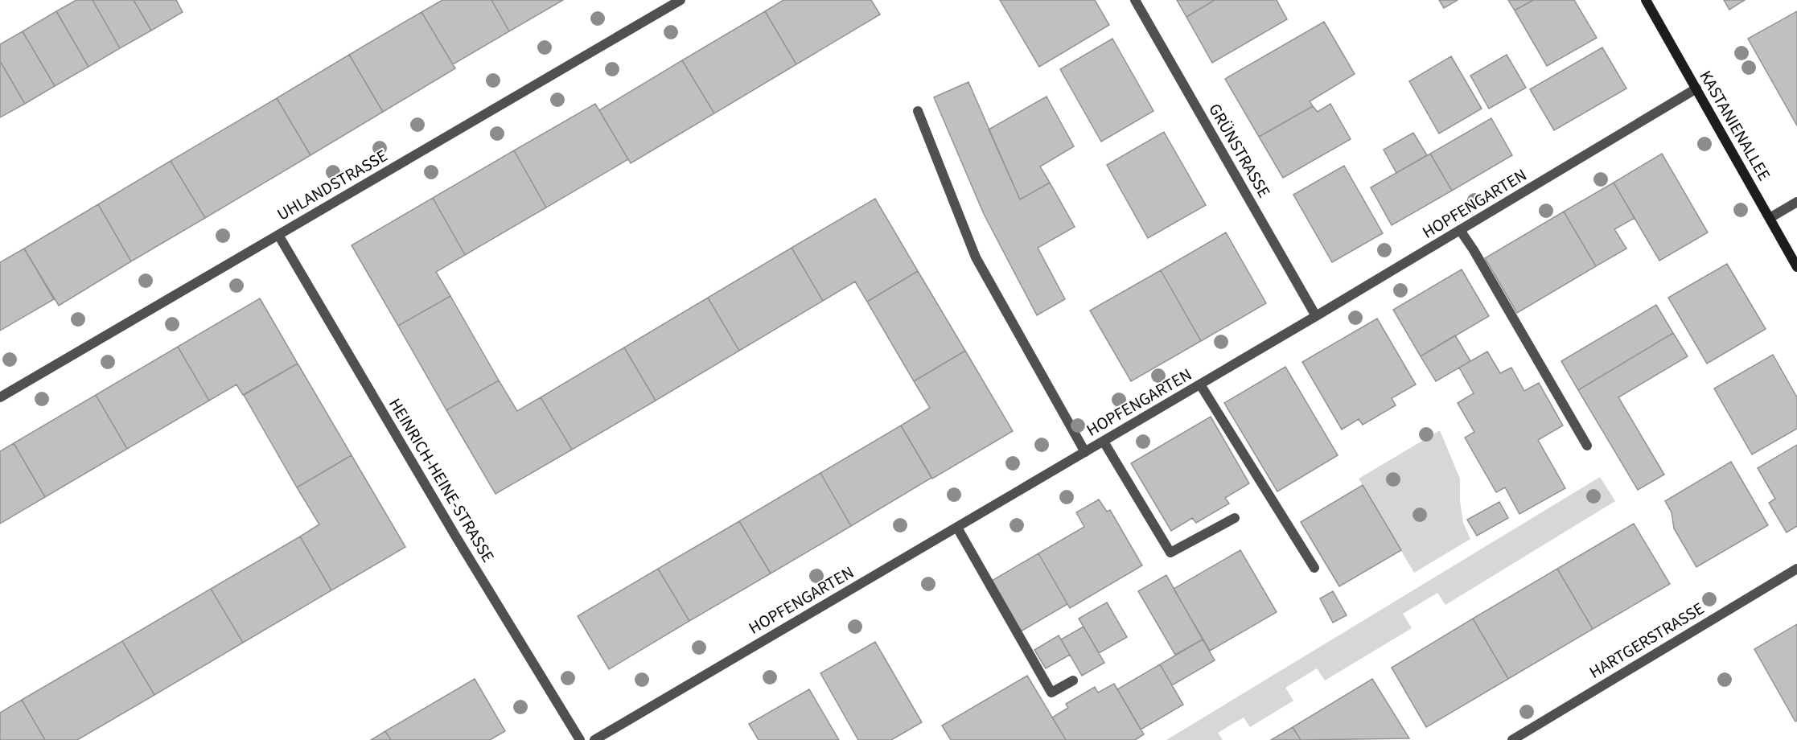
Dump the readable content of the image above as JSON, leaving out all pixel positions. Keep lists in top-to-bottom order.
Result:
{
  "streets": {
    "main road": ["KASTANIENALLEE"],
    "street": [
      "GRÜNSTRASSE",
      "UHLANDSTRASSE",
      "HOPFENGARTEN",
      "HEINRICH-HEINE-STRASSE",
      "HARTGERSTRASSE"
    ]
  },
  "crossings": [
    ["KASTANIENALLEE", "HOPFENGARTEN"],
    ["GRÜNSTRASSE", "HOPFENGARTEN"],
    ["UHLANDSTRASSE", "HEINRICH-HEINE-STRASSE"]
  ]
}
